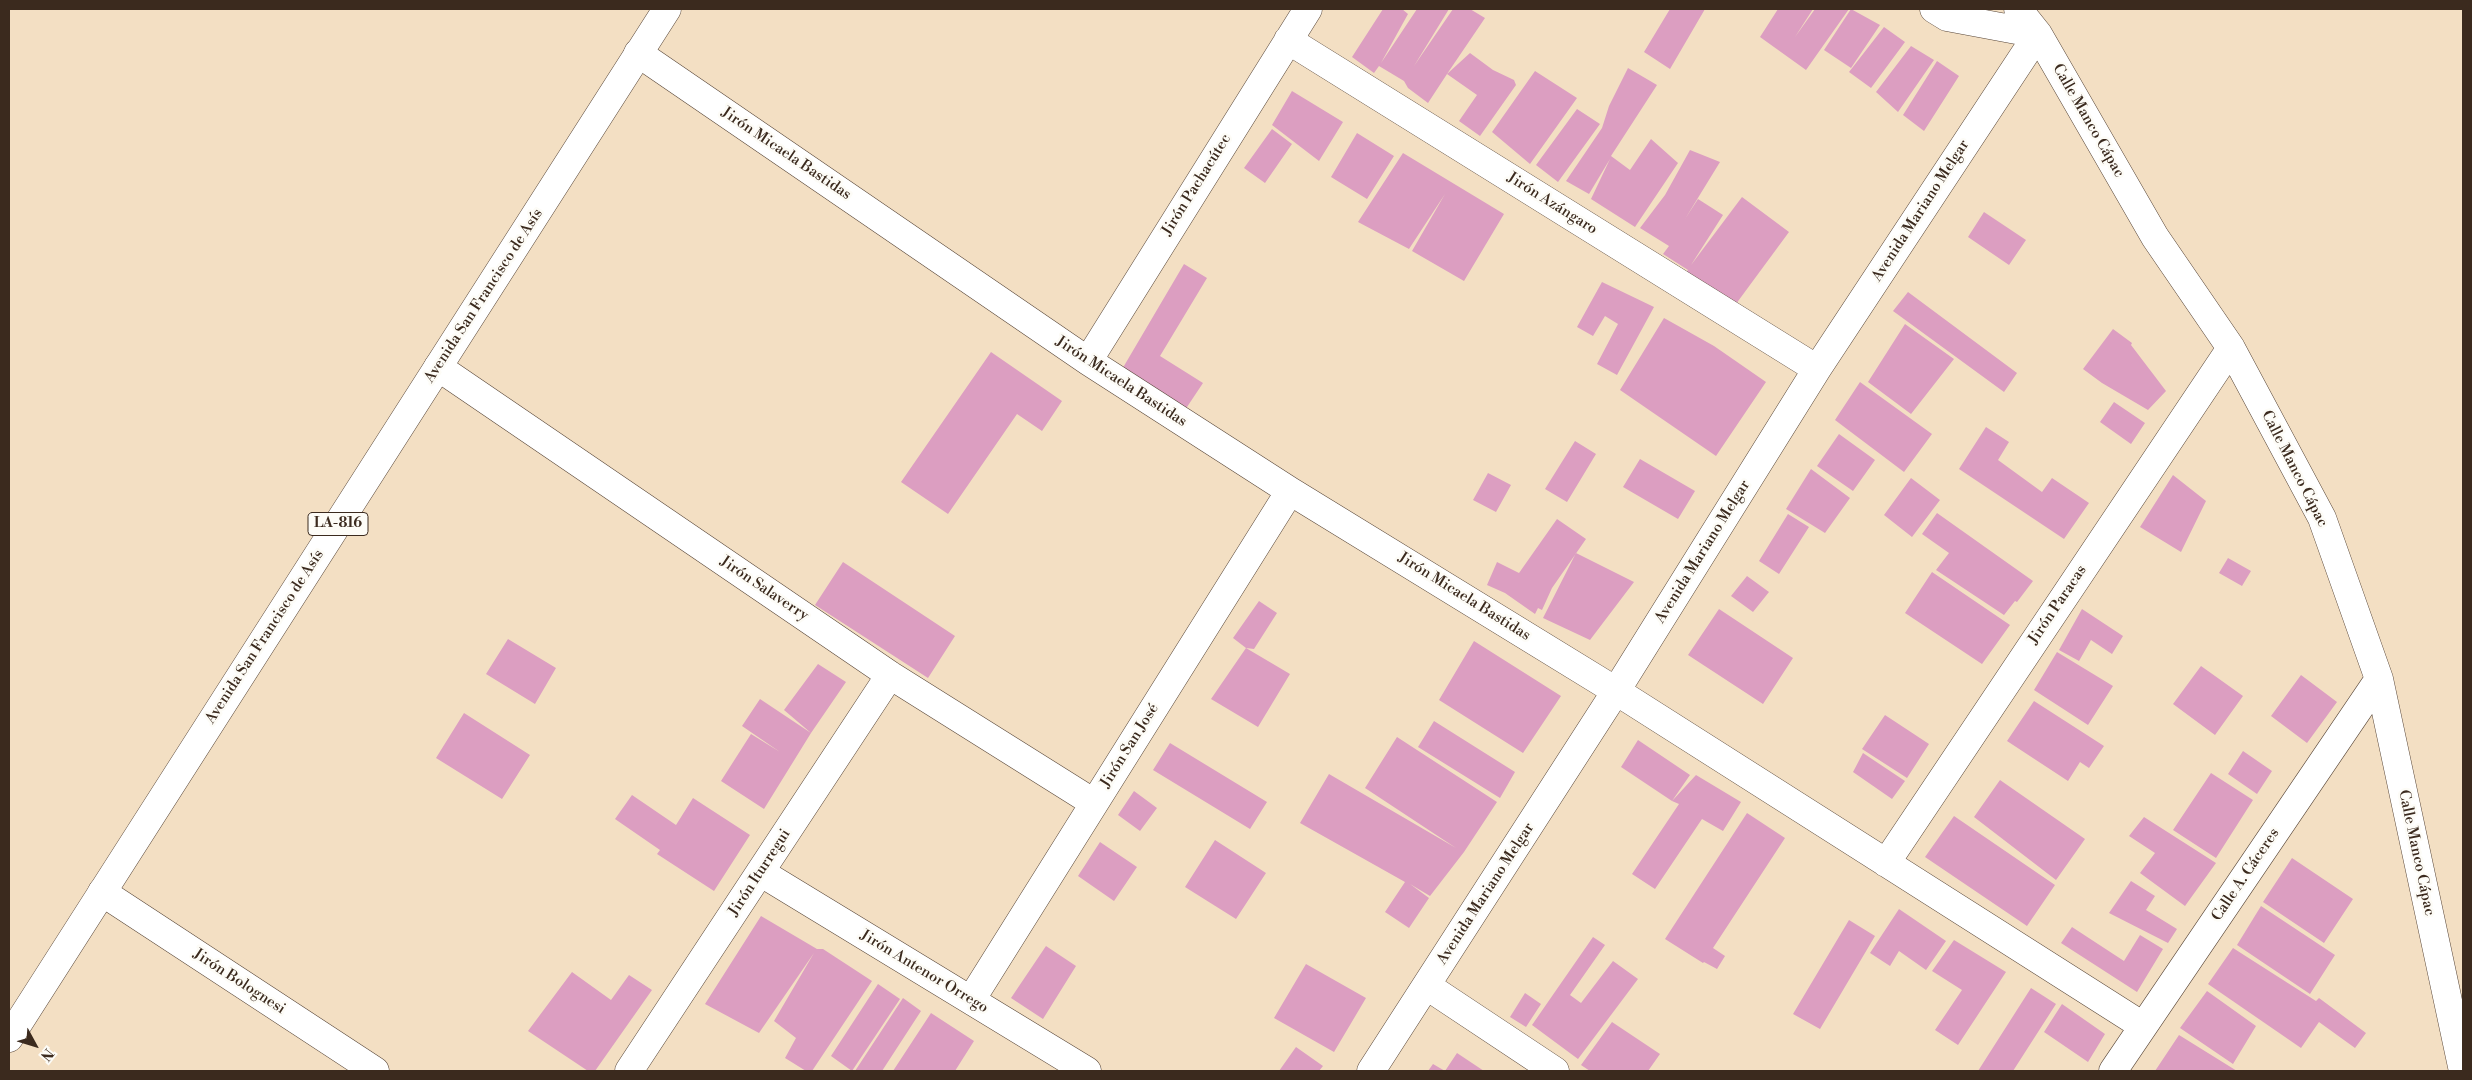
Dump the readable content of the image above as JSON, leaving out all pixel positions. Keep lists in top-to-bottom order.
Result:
{
  "streets": {
    "main road": [
      "Calle Manco Cápac",
      "Jirón Micaela Bastidas",
      "Jirón Pachacútec",
      "Jirón Azángaro",
      "Avenida Mariano Melgar",
      "Avenida San Francisco de Asís",
      "LA-816",
      "Jirón Salaverry",
      "Jirón Paracas",
      "Jirón San José",
      "Jirón Iturregui",
      "Calle A. Cáceres",
      "Jirón Antenor Orrego",
      "Jirón Bolognesi"
    ]
  },
  "crossings": [
    ["Calle Manco Cápac", "Avenida Mariano Melgar"],
    ["Calle Manco Cápac", "Jirón Paracas"],
    ["Calle Manco Cápac", "Calle A. Cáceres"],
    ["Jirón Micaela Bastidas", "Jirón Pachacútec"],
    ["Jirón Micaela Bastidas", "Avenida Mariano Melgar"],
    ["Jirón Micaela Bastidas", "Avenida San Francisco de Asís"],
    ["Jirón Micaela Bastidas", "Jirón Paracas"],
    ["Jirón Micaela Bastidas", "Jirón San José"],
    ["Jirón Micaela Bastidas", "Calle A. Cáceres"],
    ["Jirón Pachacútec", "Jirón Azángaro"],
    ["Jirón Azángaro", "Avenida Mariano Melgar"],
    ["Avenida San Francisco de Asís", "Jirón Salaverry"],
    ["Avenida San Francisco de Asís", "Jirón Bolognesi"],
    ["Jirón Salaverry", "Jirón San José"],
    ["Jirón Salaverry", "Jirón Iturregui"],
    ["Jirón San José", "Jirón Antenor Orrego"],
    ["Jirón Iturregui", "Jirón Antenor Orrego"]
  ],
  "north": "bottom right"
}
